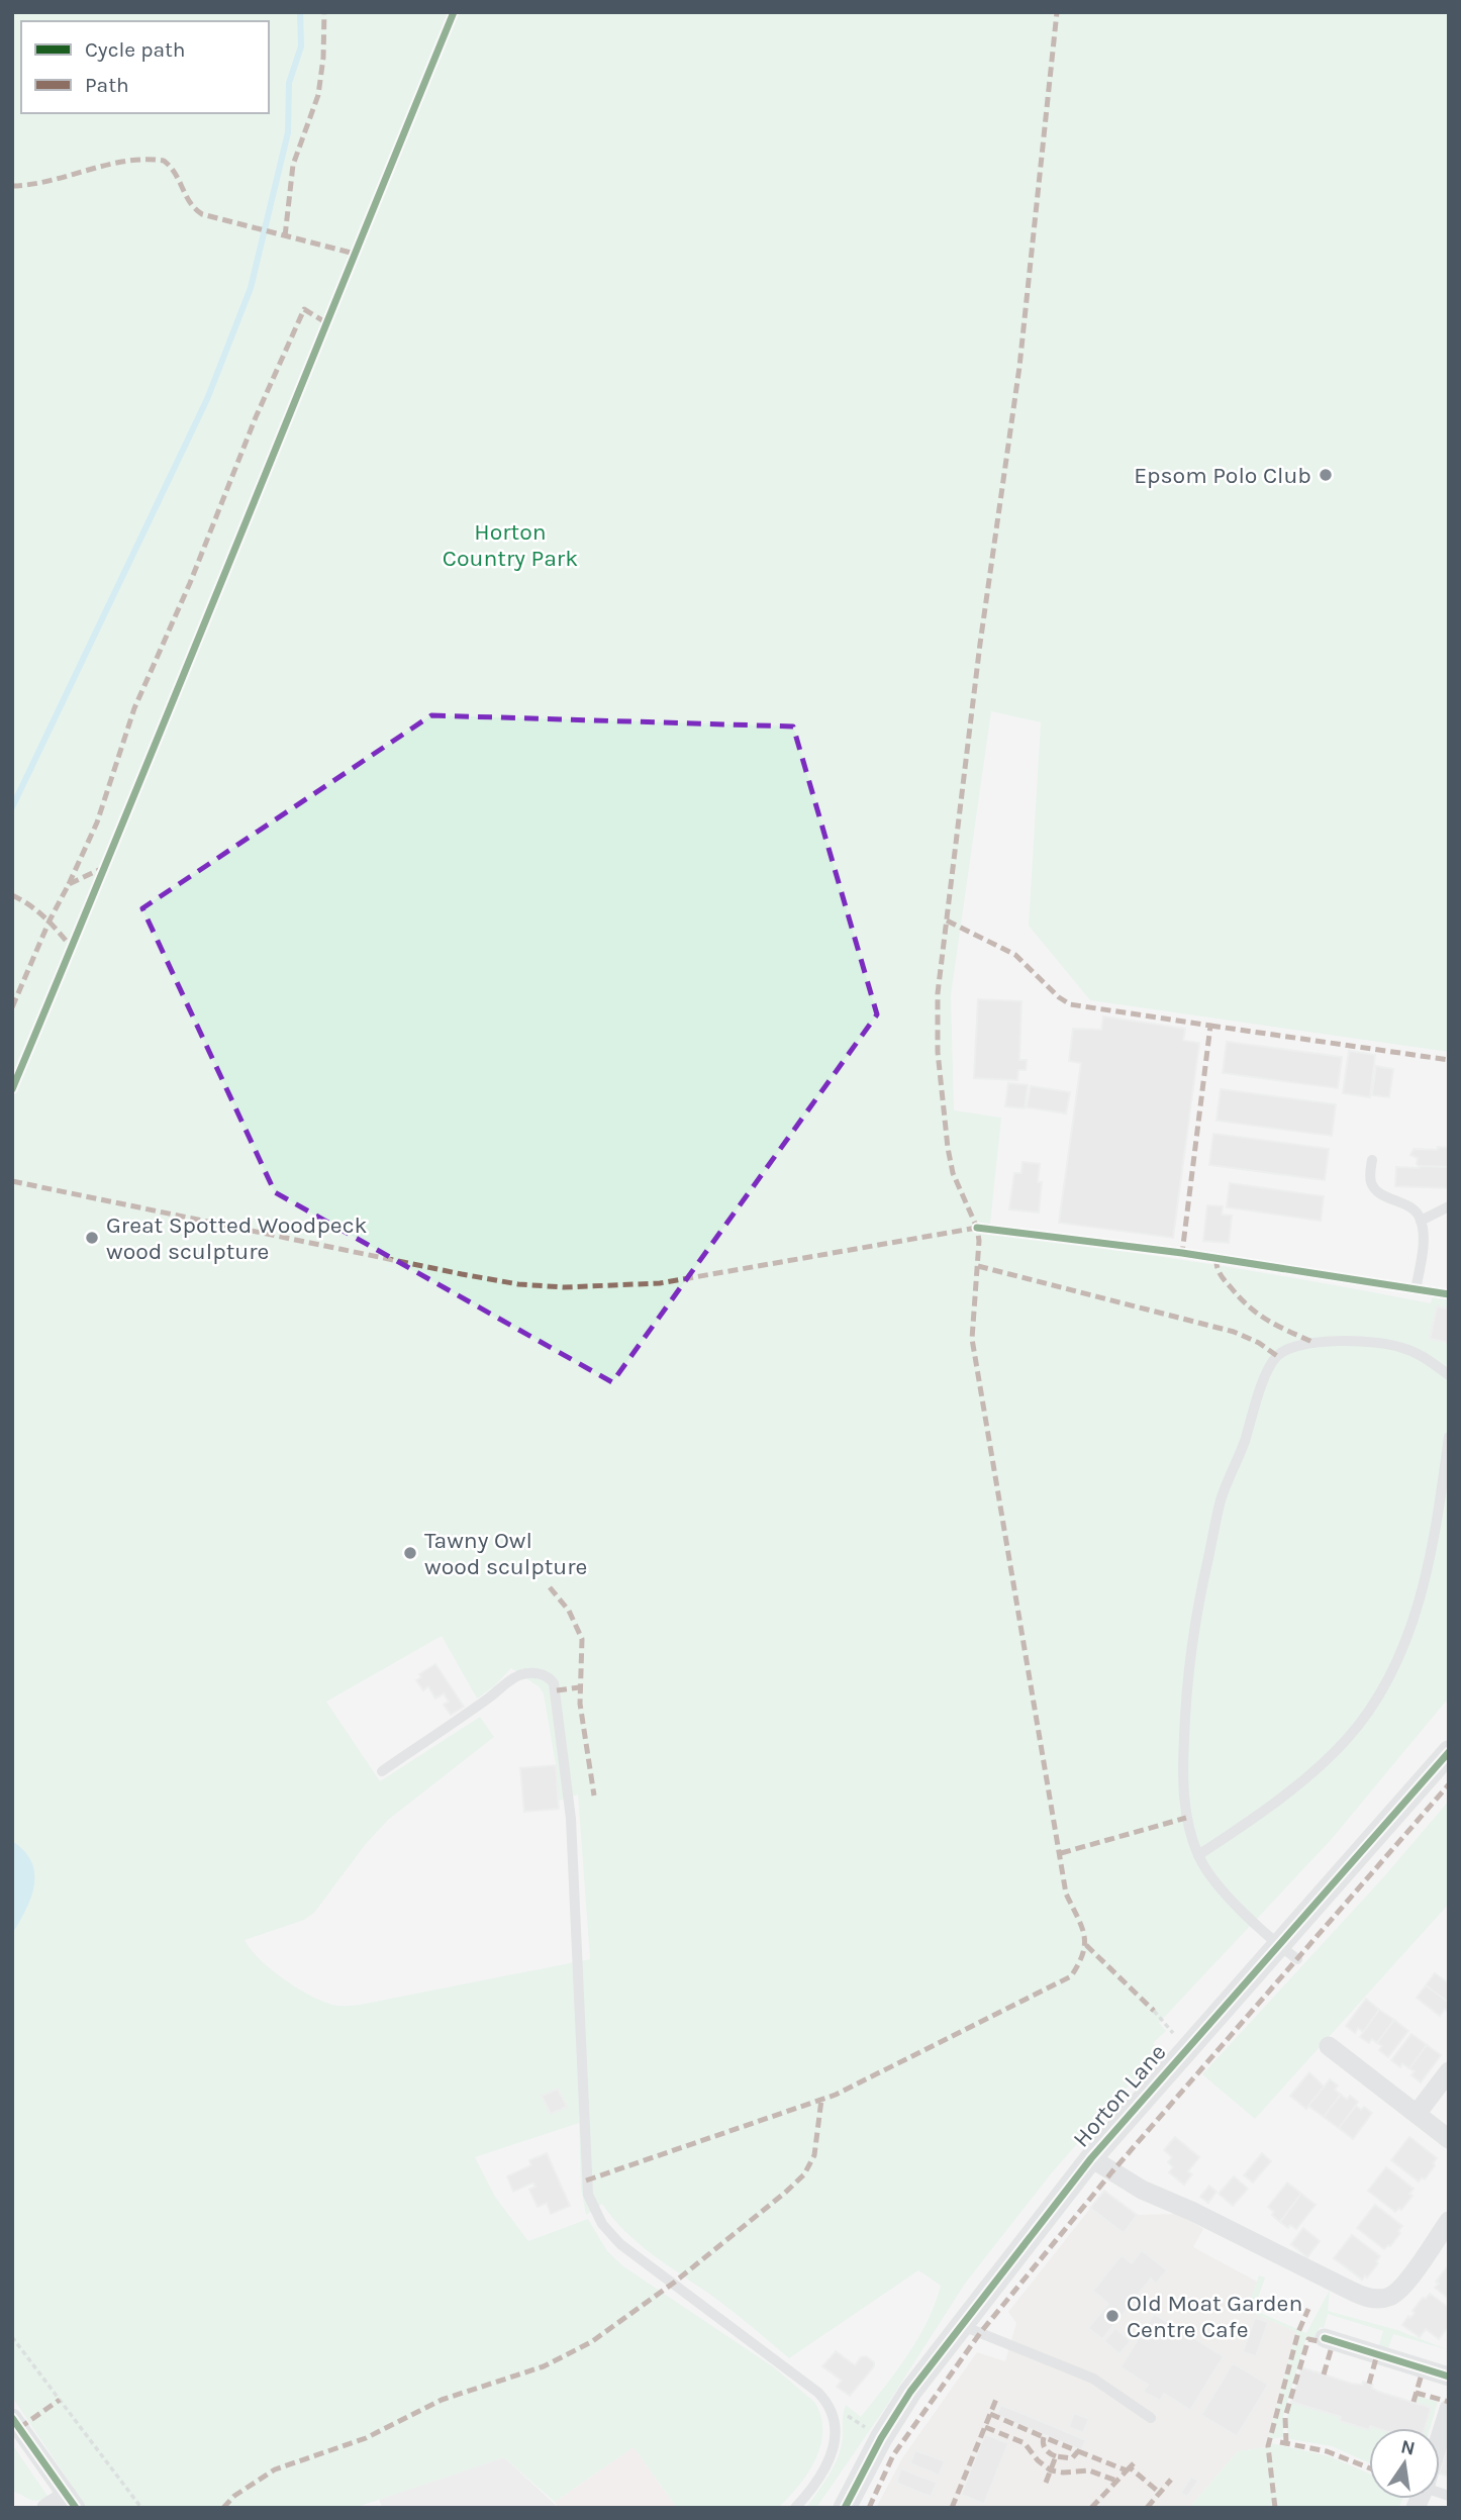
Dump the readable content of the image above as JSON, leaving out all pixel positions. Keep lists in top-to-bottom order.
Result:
{
  "streets": {
    "street": ["Horton Lane"]
  },
  "parks": ["Horton Country Park"],
  "places": [
    "Epsom Polo Club",
    "Great Spotted Woodpeck wood sculpture",
    "Tawny Owl wood sculpture",
    "Old Moat Garden Centre Cafe"
  ],
  "legend": ["Cycle path", "Path"],
  "north": "top"
}
